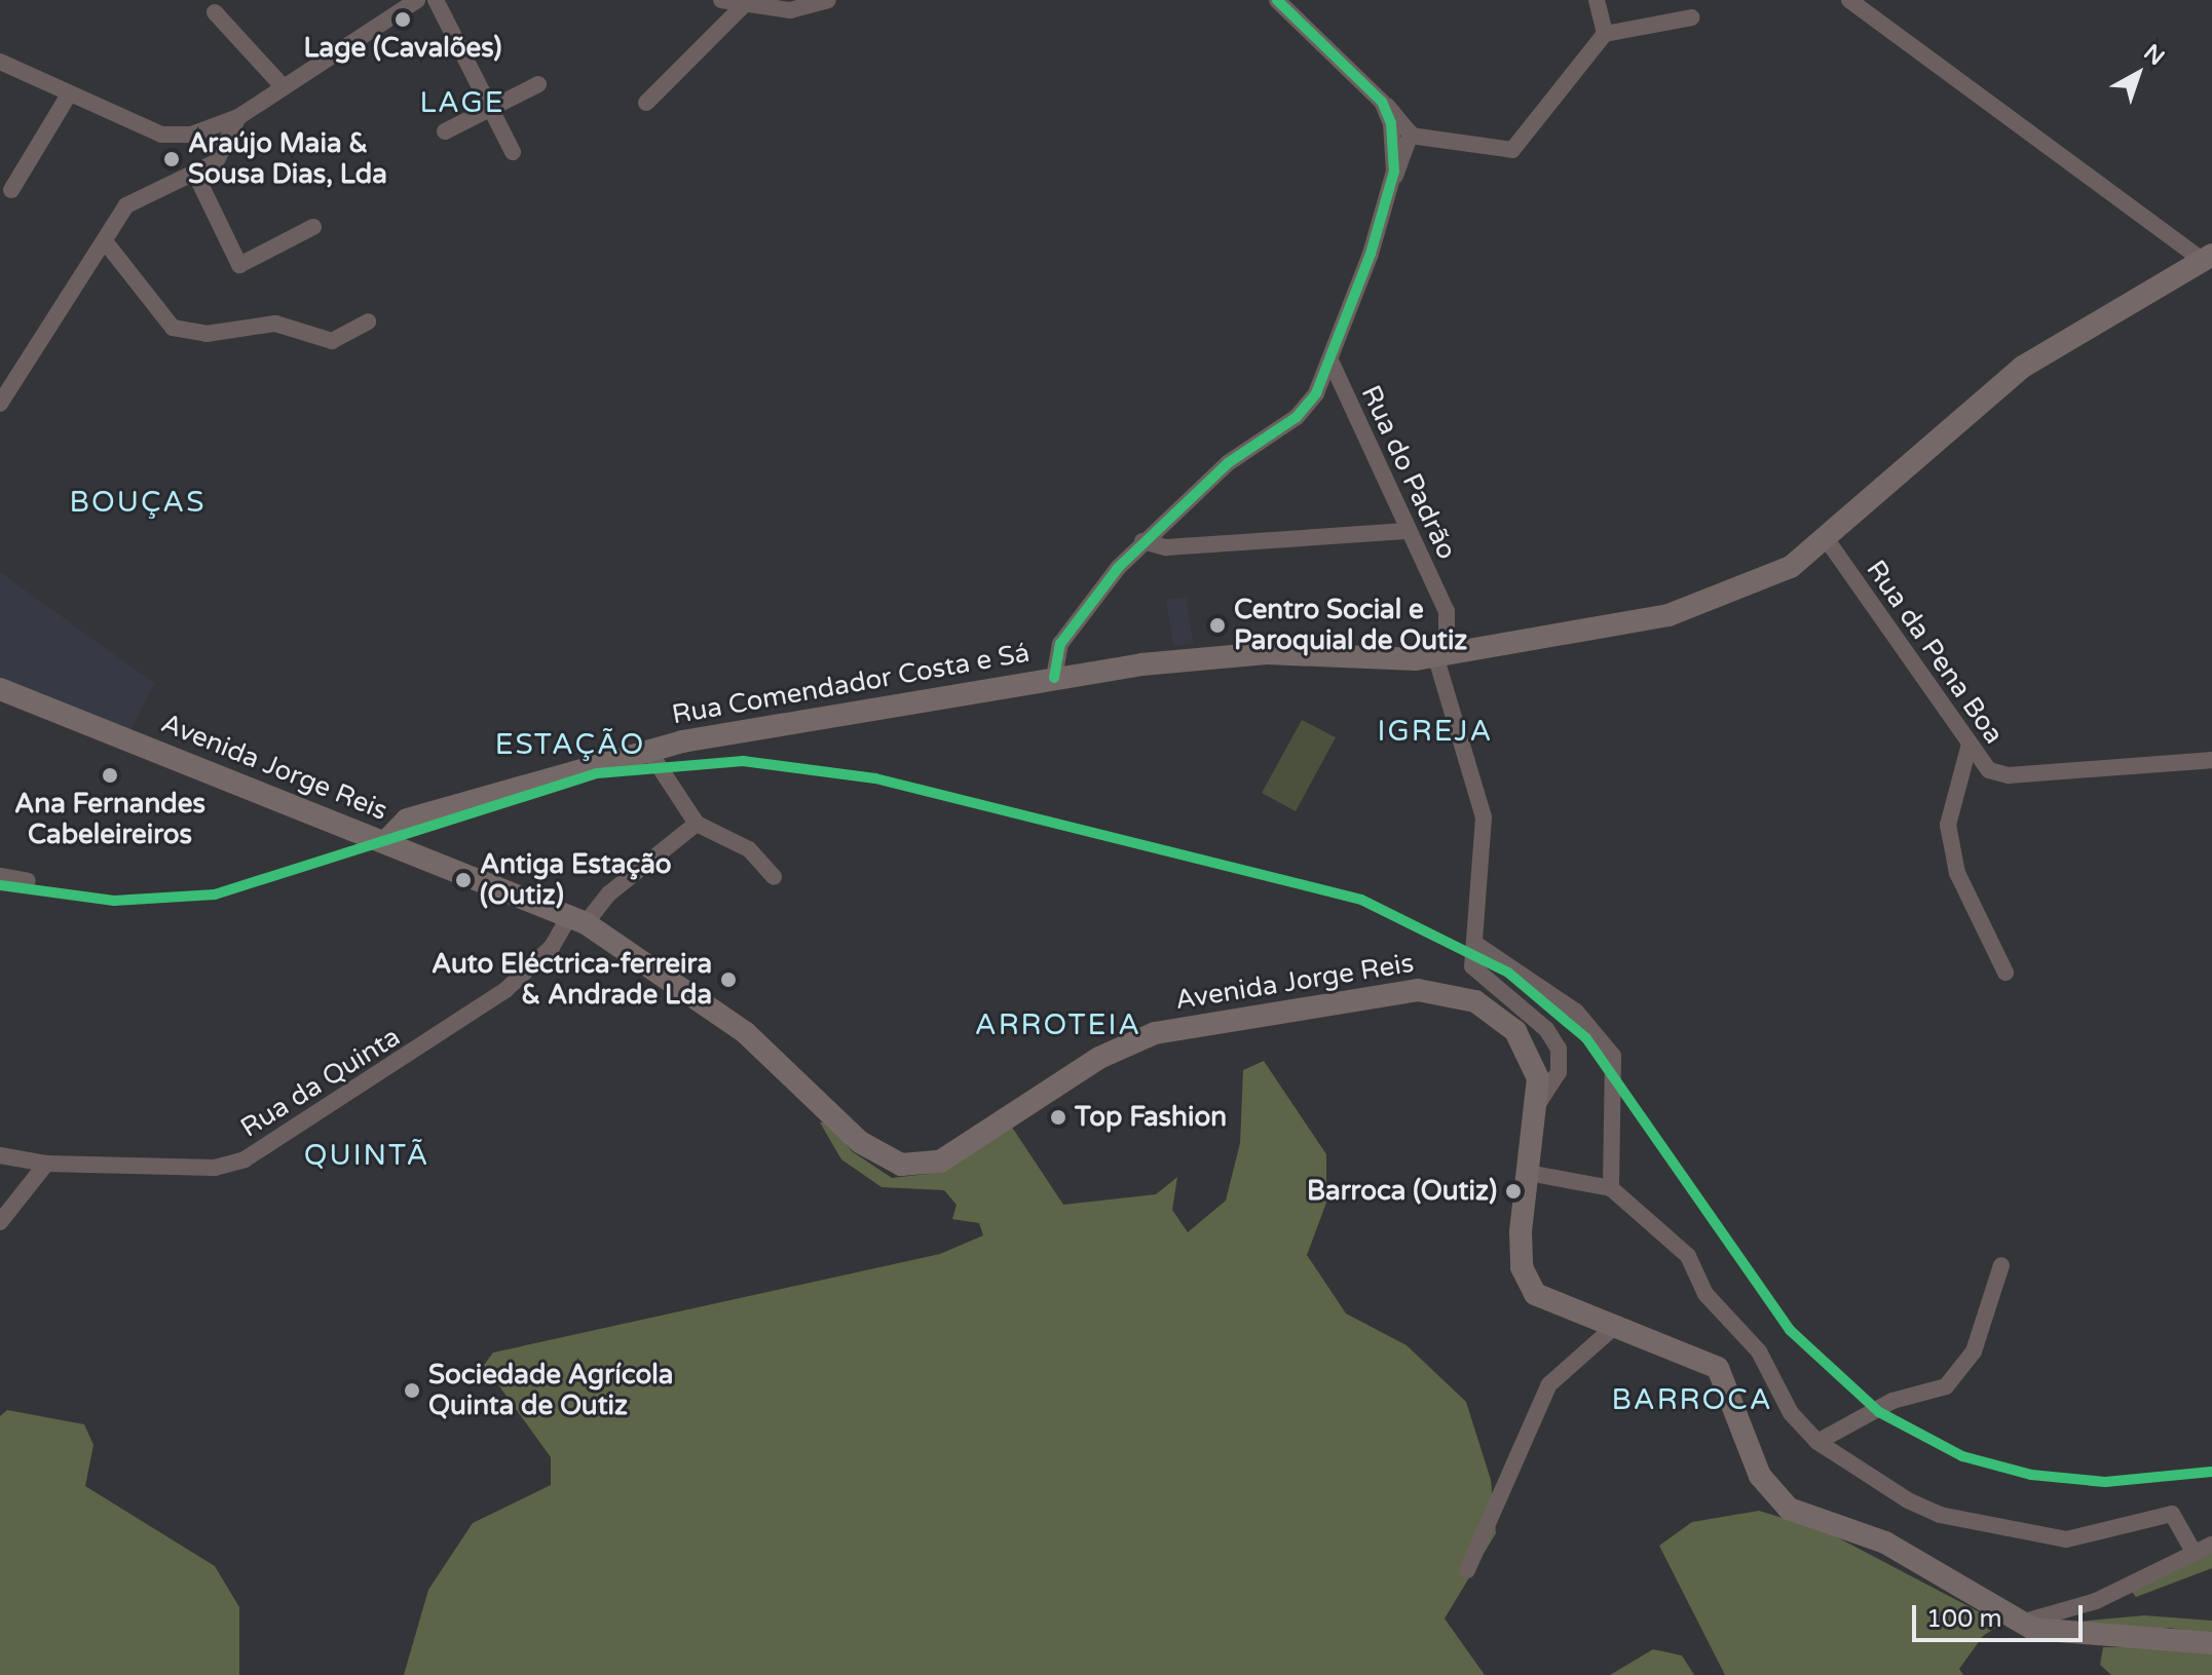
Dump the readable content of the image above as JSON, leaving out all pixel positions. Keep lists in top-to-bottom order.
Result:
{
  "streets": {
    "main road": ["Rua Comendador Costa e Sá", "Avenida Jorge Reis"],
    "street": ["Rua do Padrão", "Rua da Pena Boa", "Rua da Quinta"]
  },
  "crossings": [
    ["Rua do Padrão", "Rua Comendador Costa e Sá"],
    ["Rua da Pena Boa", "Rua Comendador Costa e Sá"],
    ["Rua Comendador Costa e Sá", "Avenida Jorge Reis"],
    ["Avenida Jorge Reis", "Rua da Quinta"]
  ],
  "districts": [
    "LAGE",
    "BOUÇAS",
    "IGREJA",
    "ESTAÇÃO",
    "ARROTEIA",
    "QUINTÃ",
    "BARROCA"
  ],
  "places": [
    "Lage (Cavalões)",
    "Araújo Maia & Sousa Dias, Lda",
    "Centro Social e Paroquial de Outiz",
    "Ana Fernandes Cabeleireiros",
    "Antiga Estação (Outiz)",
    "Auto Eléctrica-ferreira & Andrade Lda",
    "Top Fashion",
    "Barroca (Outiz)",
    "Sociedade Agrícola Quinta de Outiz"
  ],
  "scale_bar": "100 m",
  "north": "top right"
}
